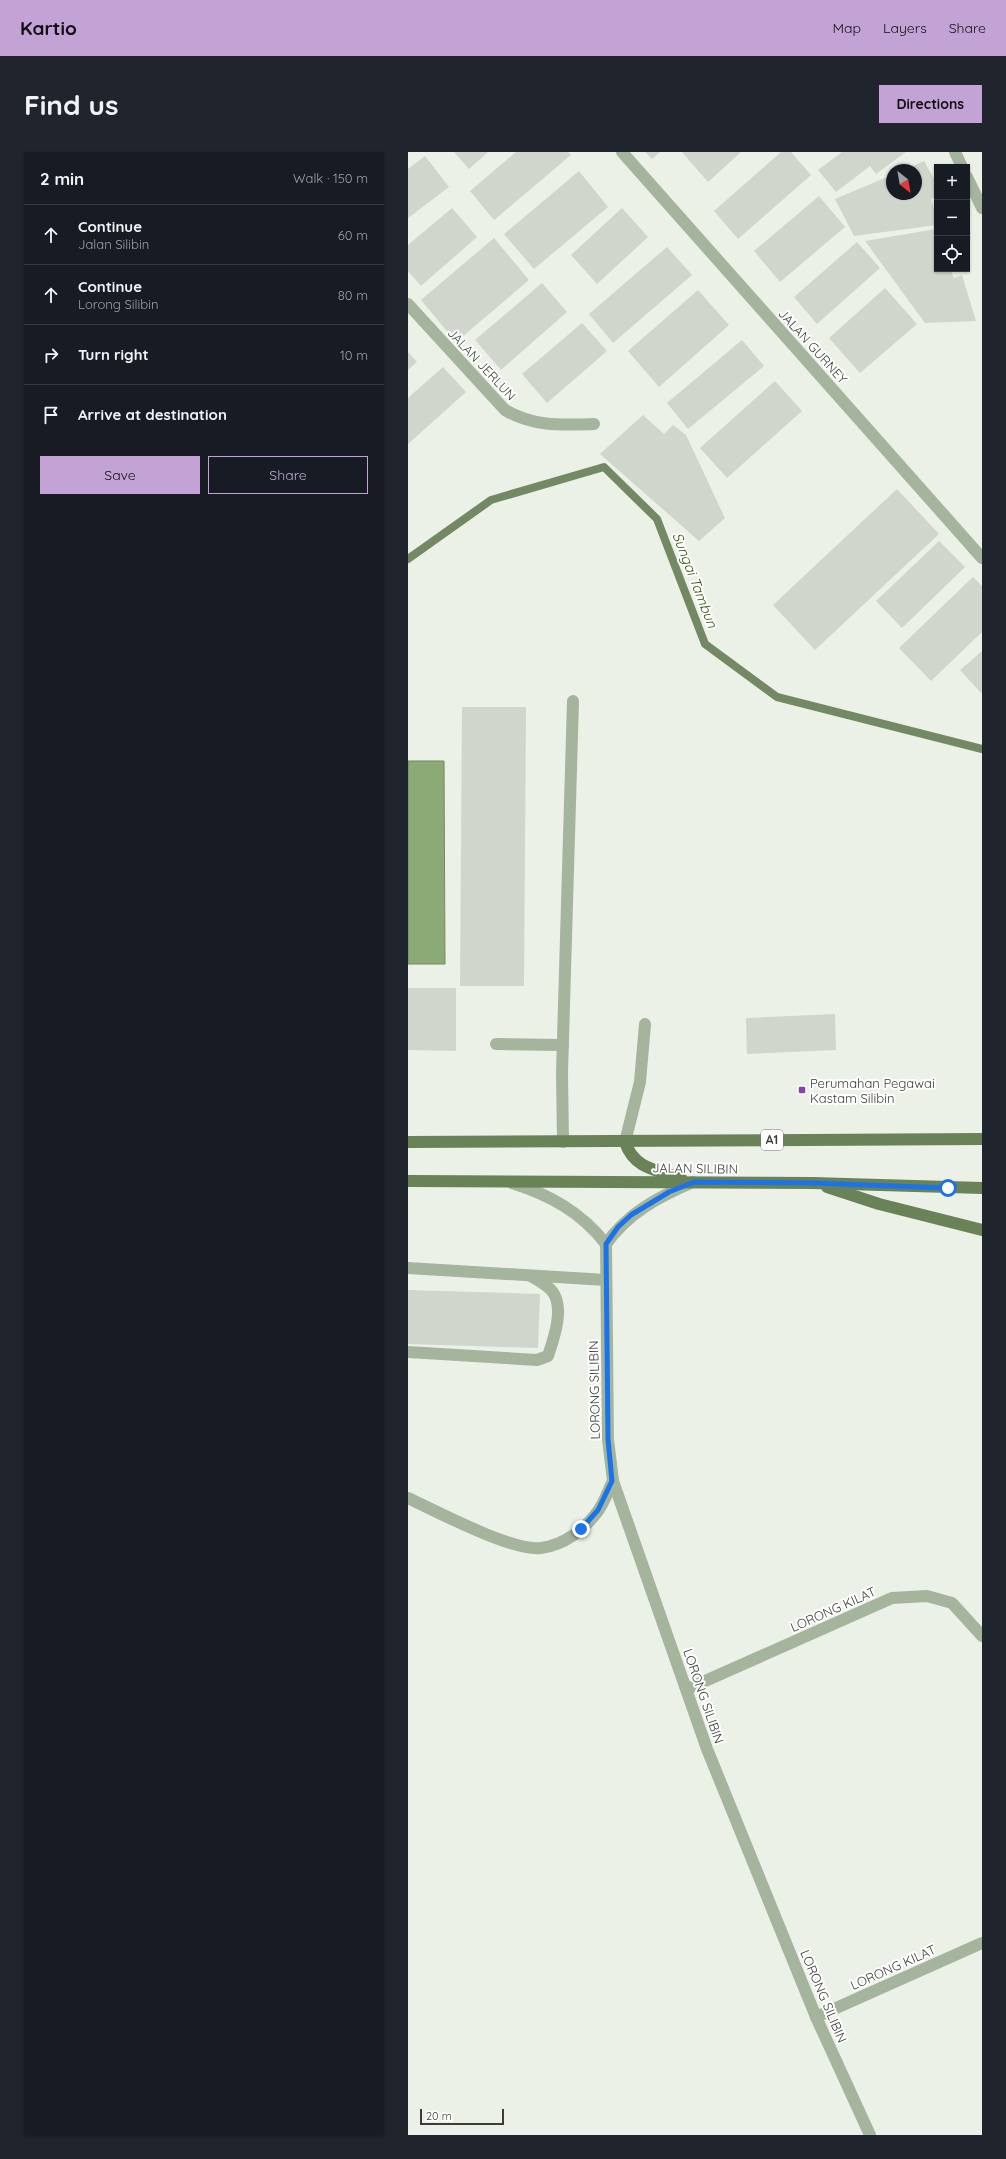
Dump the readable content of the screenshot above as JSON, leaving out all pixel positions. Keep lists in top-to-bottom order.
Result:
{
  "streets": {
    "main road": ["A1", "JALAN SILIBIN"],
    "street": [
      "JALAN GURNEY",
      "JALAN JERLUN",
      "LORONG SILIBIN",
      "LORONG KILAT"
    ]
  },
  "crossings": [
    ["LORONG SILIBIN", "LORONG KILAT"]
  ],
  "water": ["Sungai Tambun"],
  "places": {
    "transit": ["Perumahan Pegawai Kastam Silibin"]
  },
  "scale_bar": "20 m",
  "north": "bottom right",
  "page": {
    "header": "Kartio",
    "nav": ["Map", "Layers", "Share"],
    "buttons": [
      "Directions",
      ["Save", "Share"]
    ],
    "title": "Find us",
    "heading": ["2 min", "Walk · 150 m"],
    "map_buttons": ["+", "−"],
    "list": [
      ["Continue", "Jalan Silibin", "60 m"],
      ["Continue", "Lorong Silibin", "80 m"],
      ["Turn right", "10 m"],
      "Arrive at destination"
    ],
    "scale": "20 m"
  }
}
